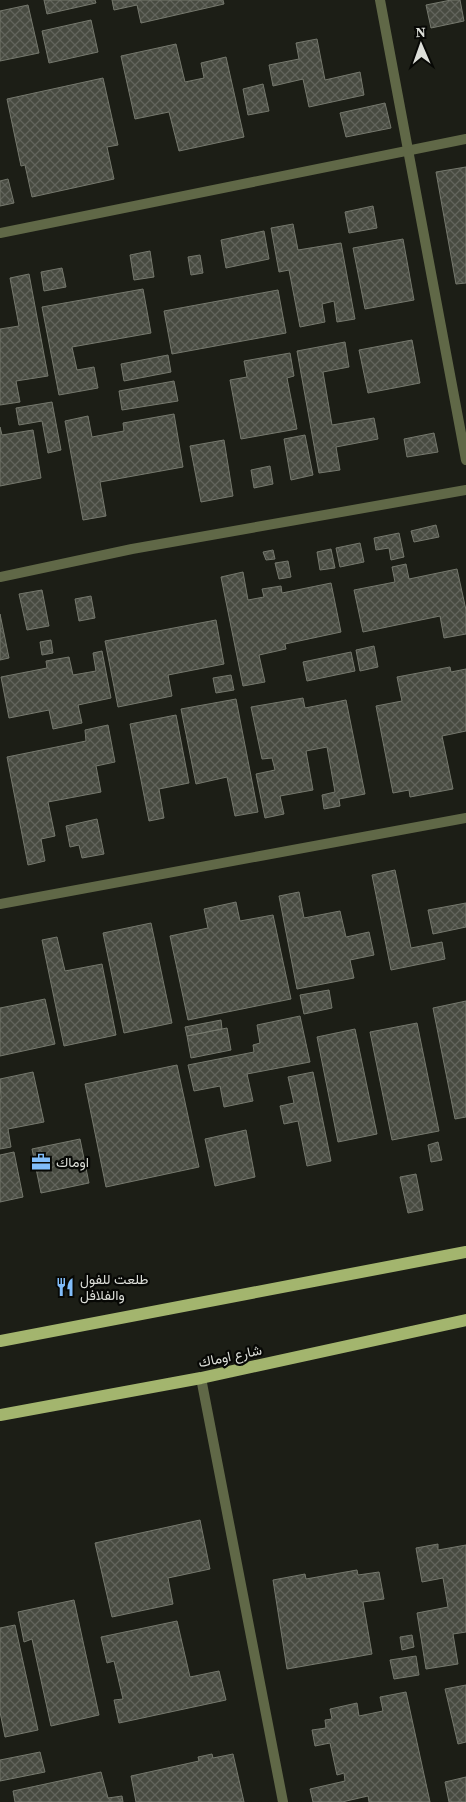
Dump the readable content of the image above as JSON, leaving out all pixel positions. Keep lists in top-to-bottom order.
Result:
{
  "streets": {
    "main road": ["شارع اوماك"]
  },
  "places": {
    "office": ["اوماك"],
    "restaurant": ["طلعت للفول والفلافل"]
  },
  "north": "top"
}
